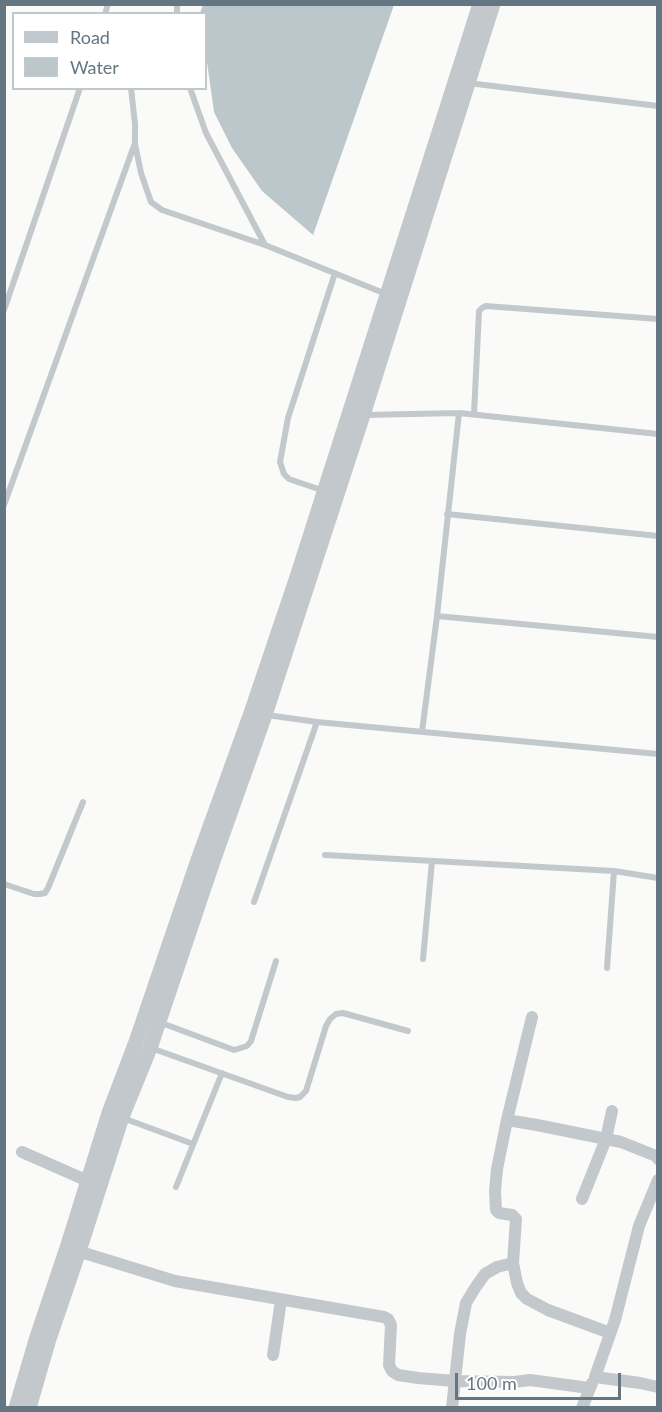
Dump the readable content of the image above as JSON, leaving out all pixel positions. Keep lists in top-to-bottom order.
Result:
{
  "legend": ["Road", "Water"],
  "scale_bar": "100 m"
}
